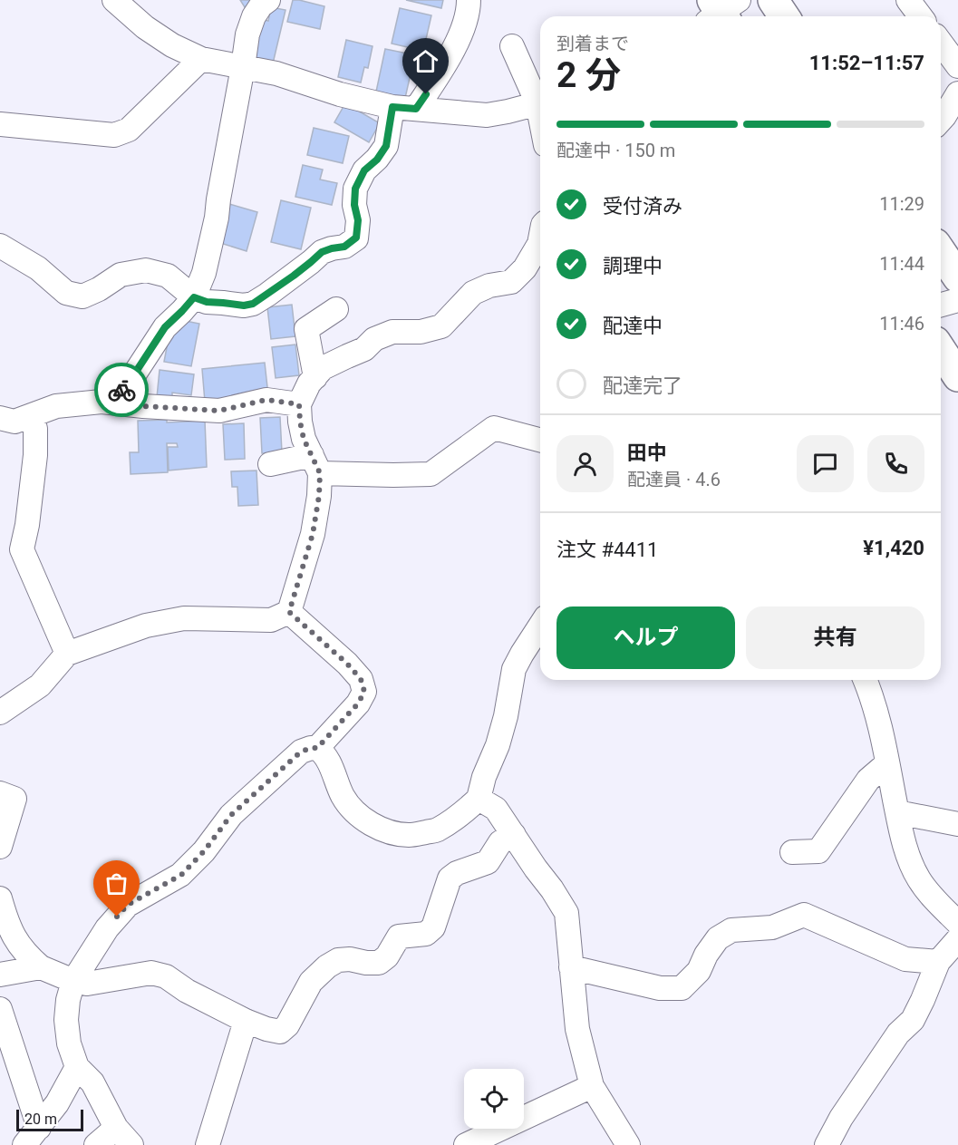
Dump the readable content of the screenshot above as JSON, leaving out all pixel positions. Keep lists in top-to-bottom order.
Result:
{
  "scale_bar": "20 m",
  "page": {
    "heading": ["2 分", "到着まで", "11:52–11:57"],
    "panel": [
      "田中",
      "配達員 · 4.6",
      "注文 #4411",
      "¥1,420"
    ],
    "bar": "配達中 · 150 m",
    "list": [
      ["受付済み", "11:29"],
      ["調理中", "11:44"],
      ["配達中", "11:46"],
      "配達完了"
    ],
    "buttons": ["ヘルプ", "共有"],
    "scale": "20 m"
  }
}
